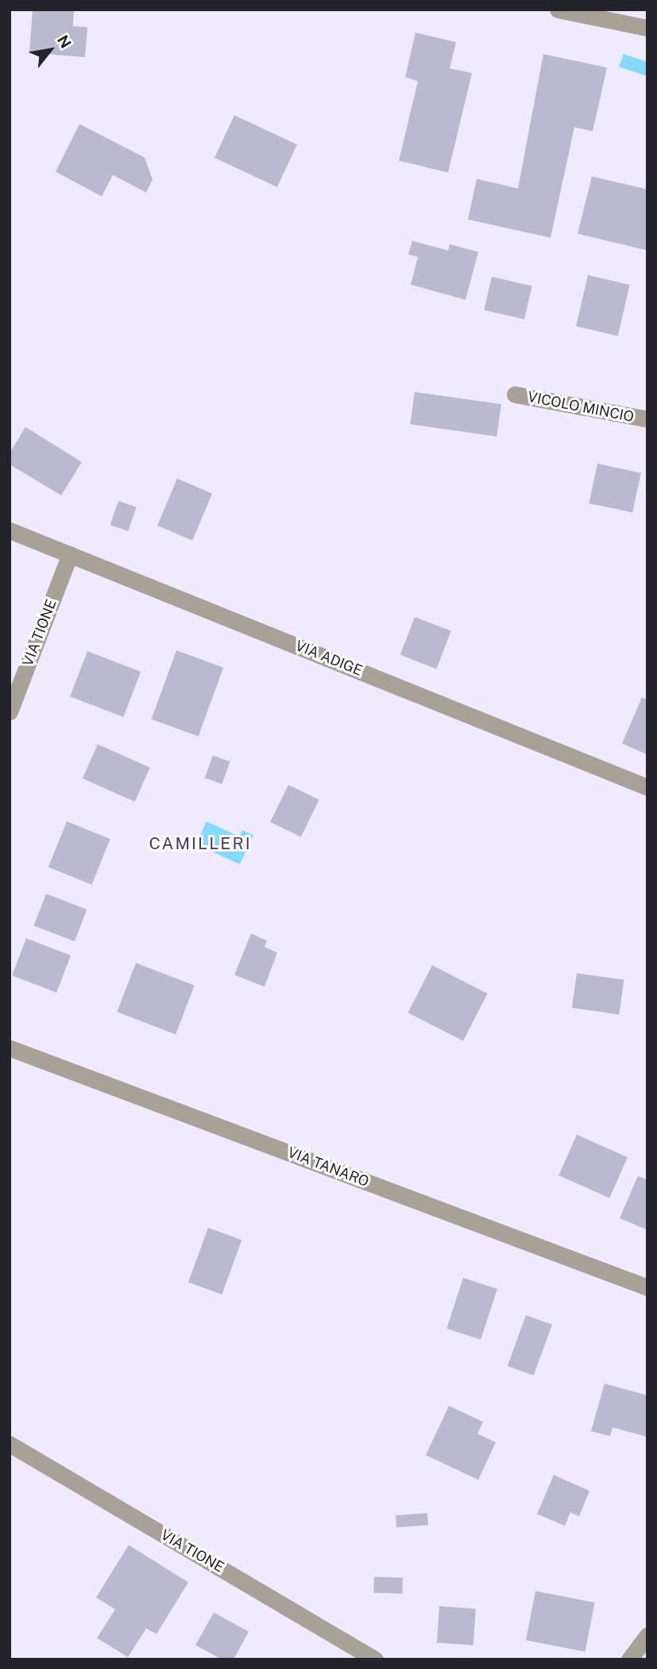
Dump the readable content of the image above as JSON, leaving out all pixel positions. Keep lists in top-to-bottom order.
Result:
{
  "streets": {
    "street": [
      "VICOLO MINCIO",
      "VIA TIONE",
      "VIA ADIGE",
      "VIA TANARO"
    ]
  },
  "crossings": [
    ["VIA TIONE", "VIA ADIGE"]
  ],
  "districts": ["CAMILLERI"],
  "north": "top right"
}
